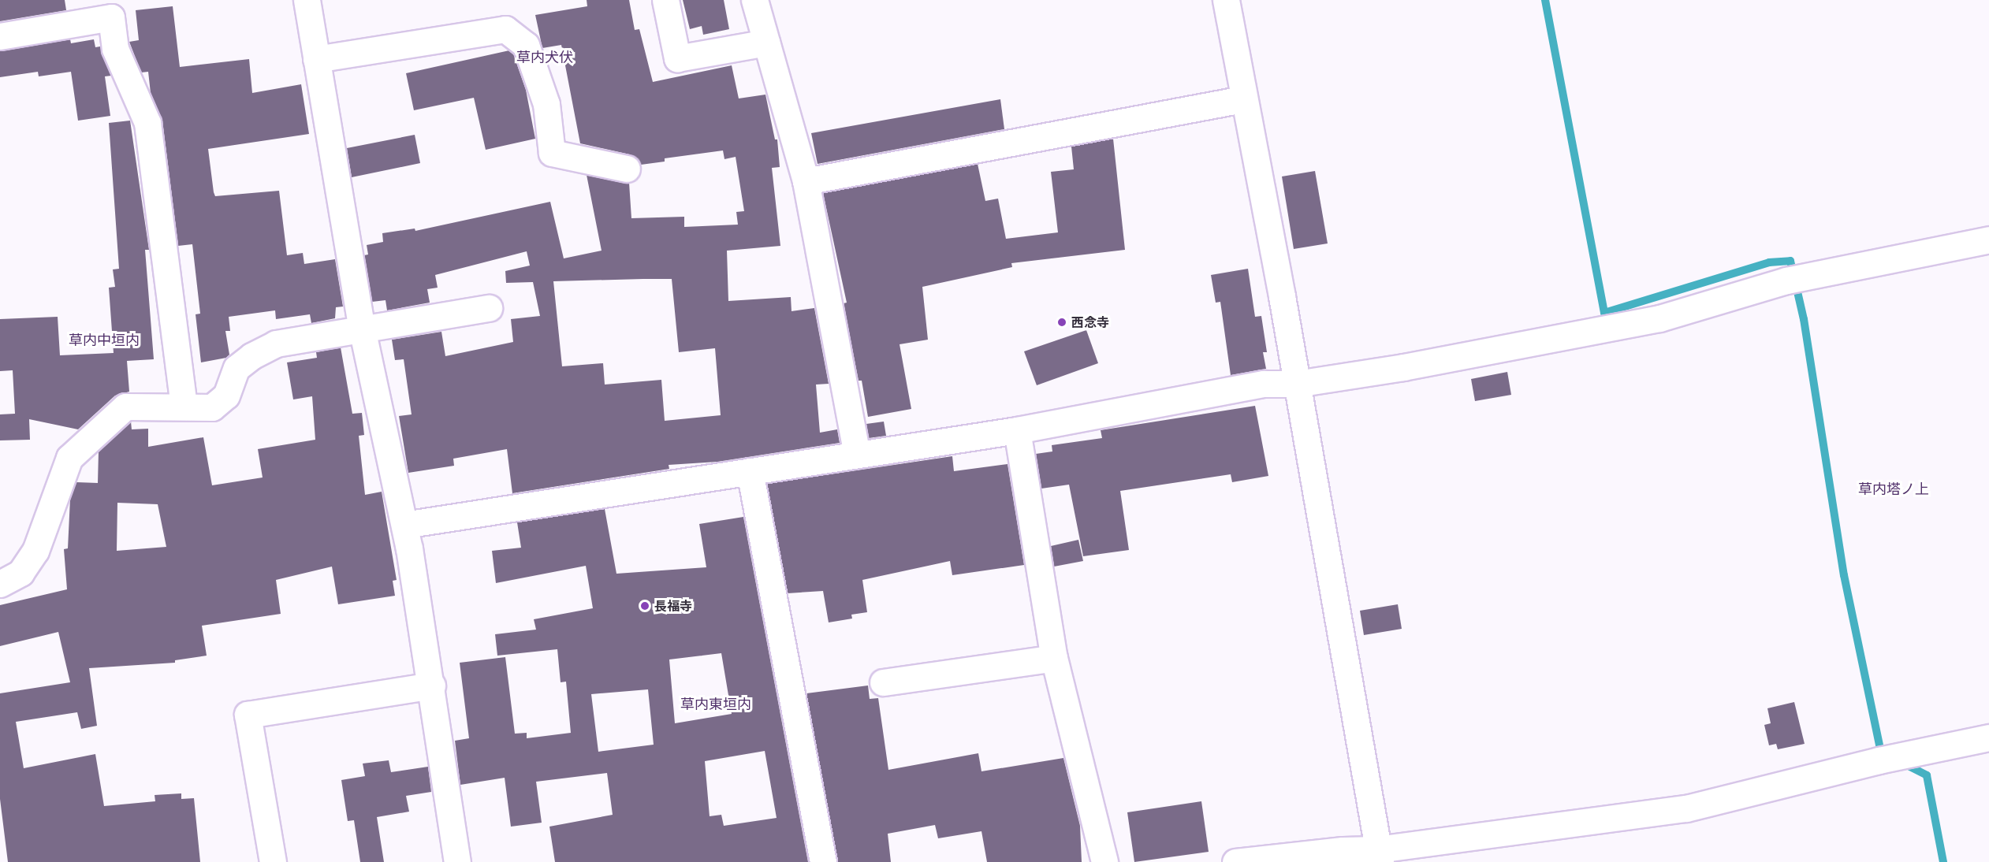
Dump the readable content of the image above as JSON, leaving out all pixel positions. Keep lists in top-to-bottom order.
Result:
{
  "districts": [
    "草内犬伏",
    "草内中垣内",
    "草内塔ノ上",
    "草内東垣内"
  ],
  "places": ["西念寺", "長福寺"]
}
